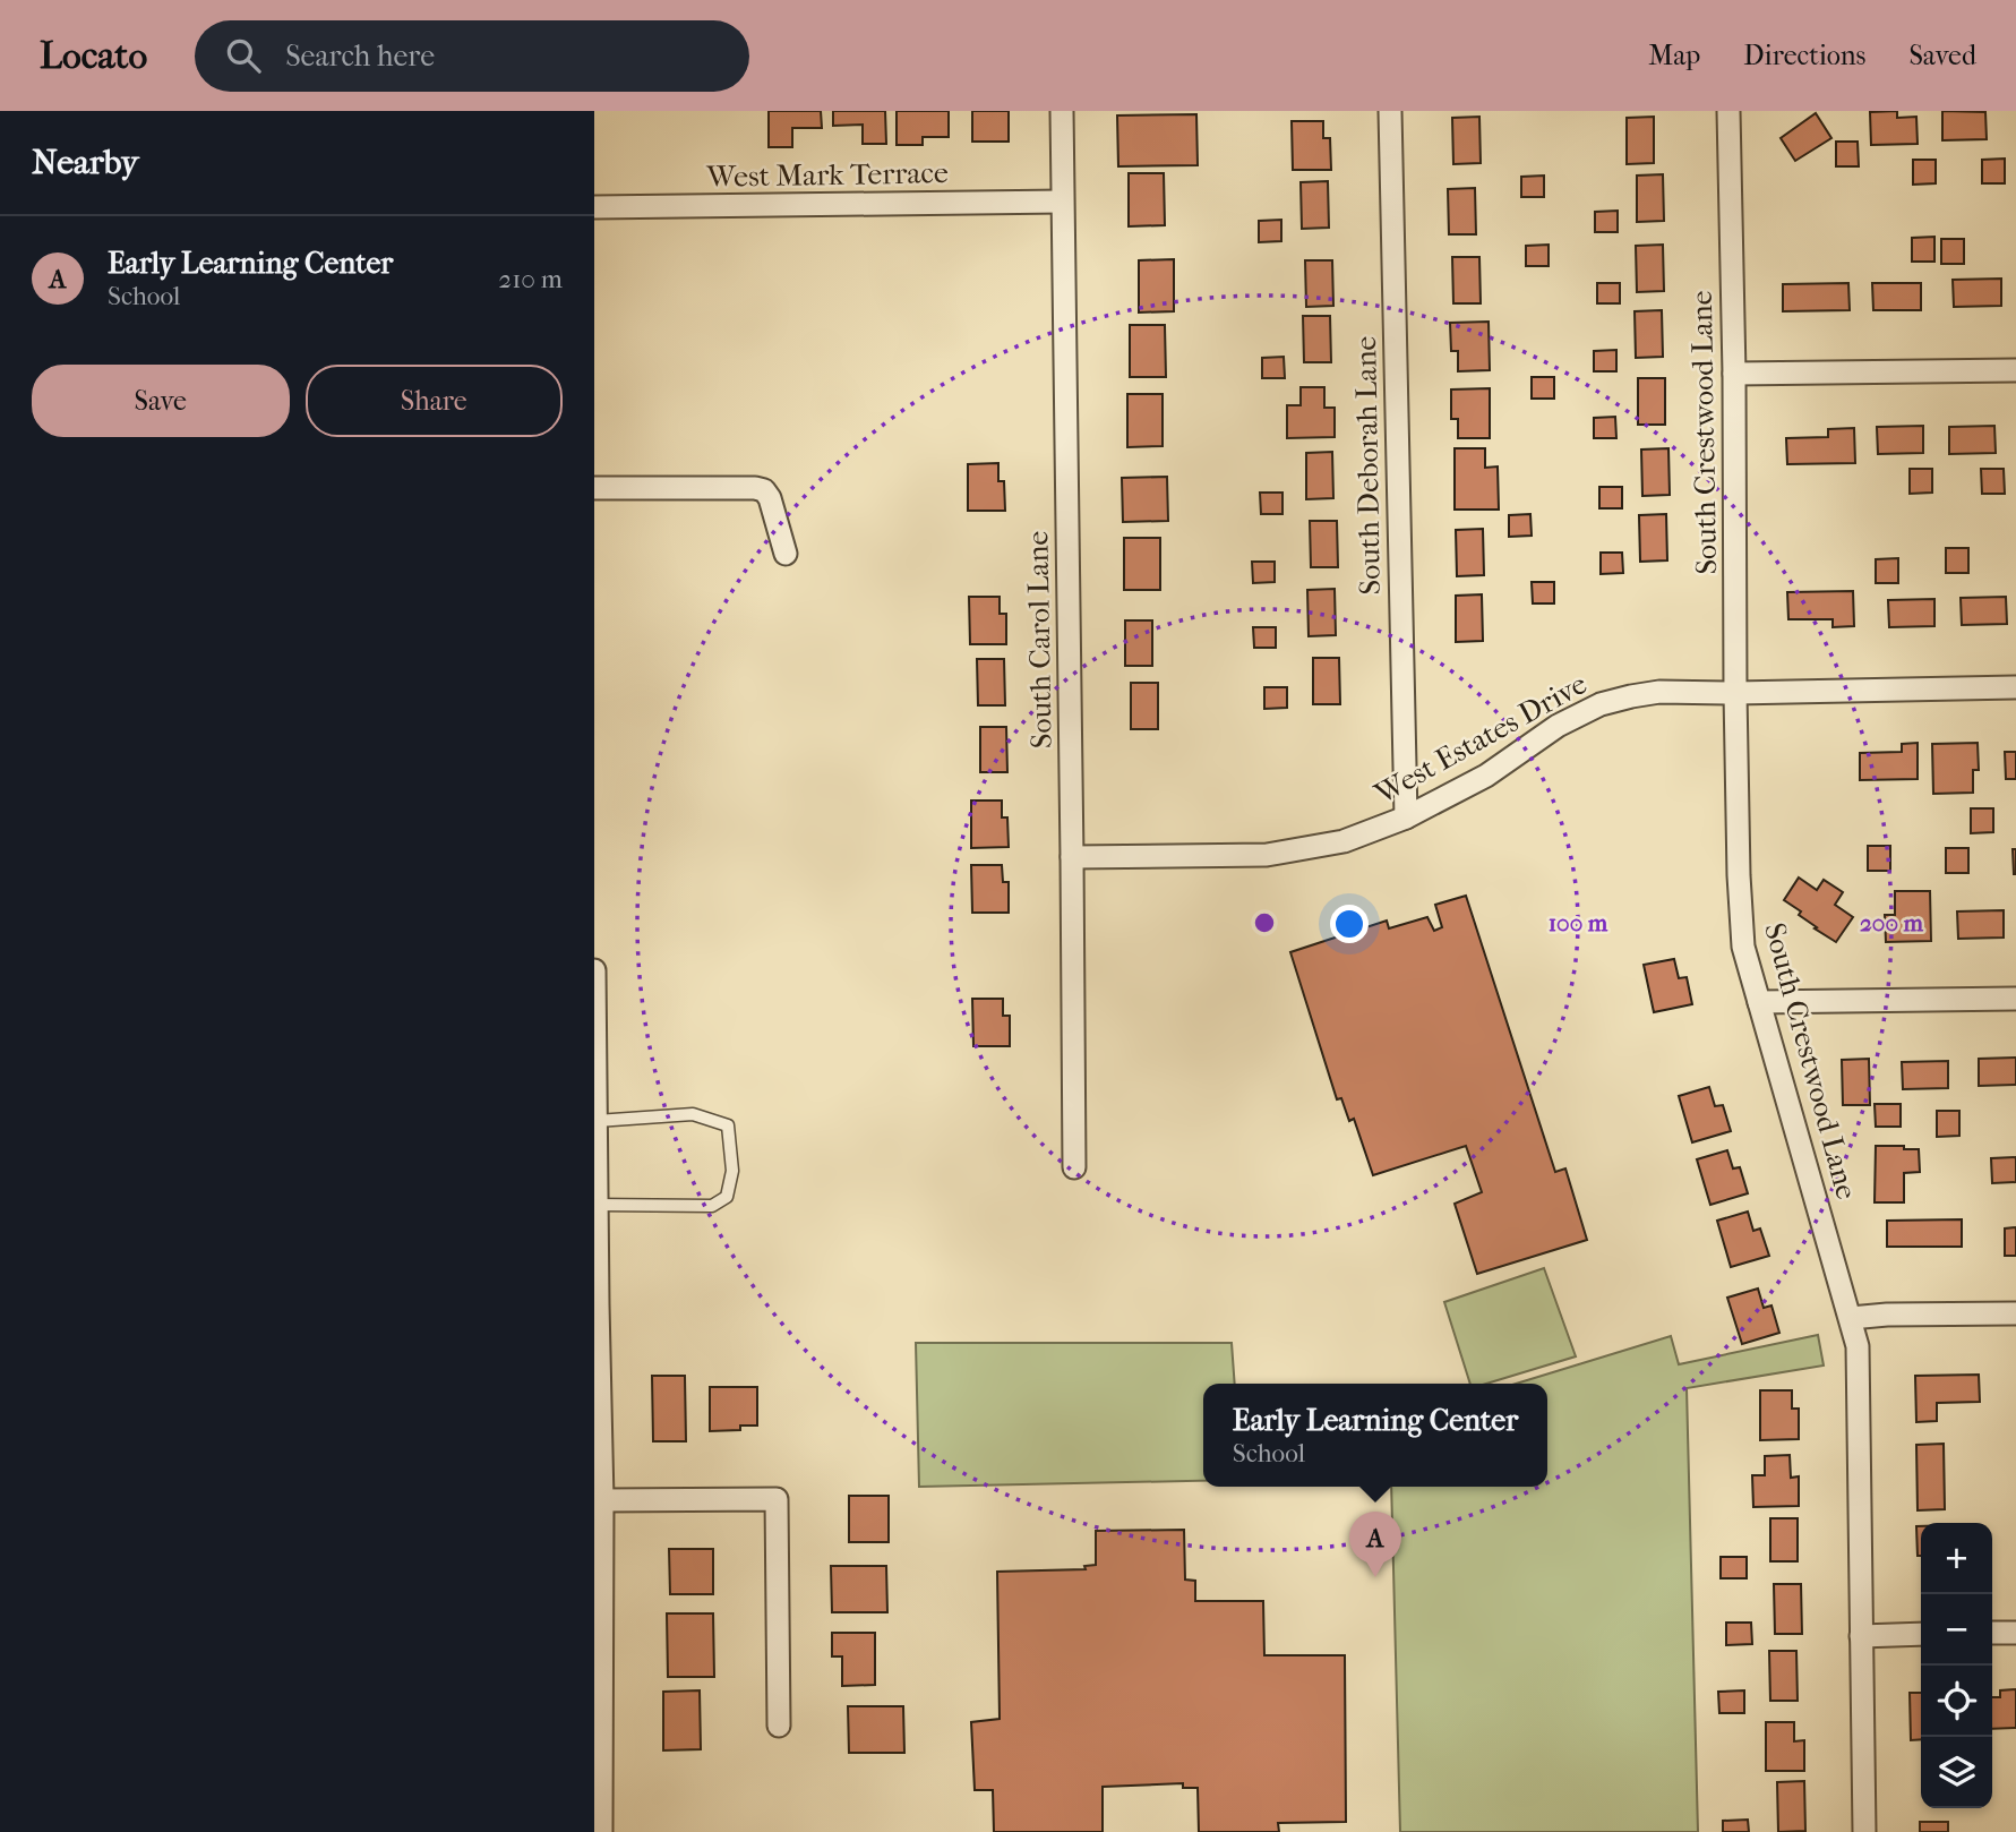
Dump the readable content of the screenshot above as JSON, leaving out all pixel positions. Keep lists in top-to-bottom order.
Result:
{
  "streets": {
    "street": [
      "West Mark Terrace",
      "South Crestwood Lane",
      "South Deborah Lane",
      "South Carol Lane",
      "West Estates Drive"
    ]
  },
  "crossings": [
    ["West Mark Terrace", "South Carol Lane"],
    ["South Crestwood Lane", "West Estates Drive"],
    ["South Deborah Lane", "West Estates Drive"],
    ["South Carol Lane", "West Estates Drive"]
  ],
  "page": {
    "header": "Locato",
    "search": "Search here",
    "nav": ["Map", "Directions", "Saved"],
    "heading": "Nearby",
    "list": [
      {
        "mark": "A",
        "name": "Early Learning Center",
        "note": "School",
        "value": "210 m"
      }
    ],
    "buttons": ["Save", "Share"],
    "popup": ["Early Learning Center", "School"],
    "pins": "A",
    "map_buttons": ["+", "−"]
  },
  "rings": ["100 m", "200 m"]
}
